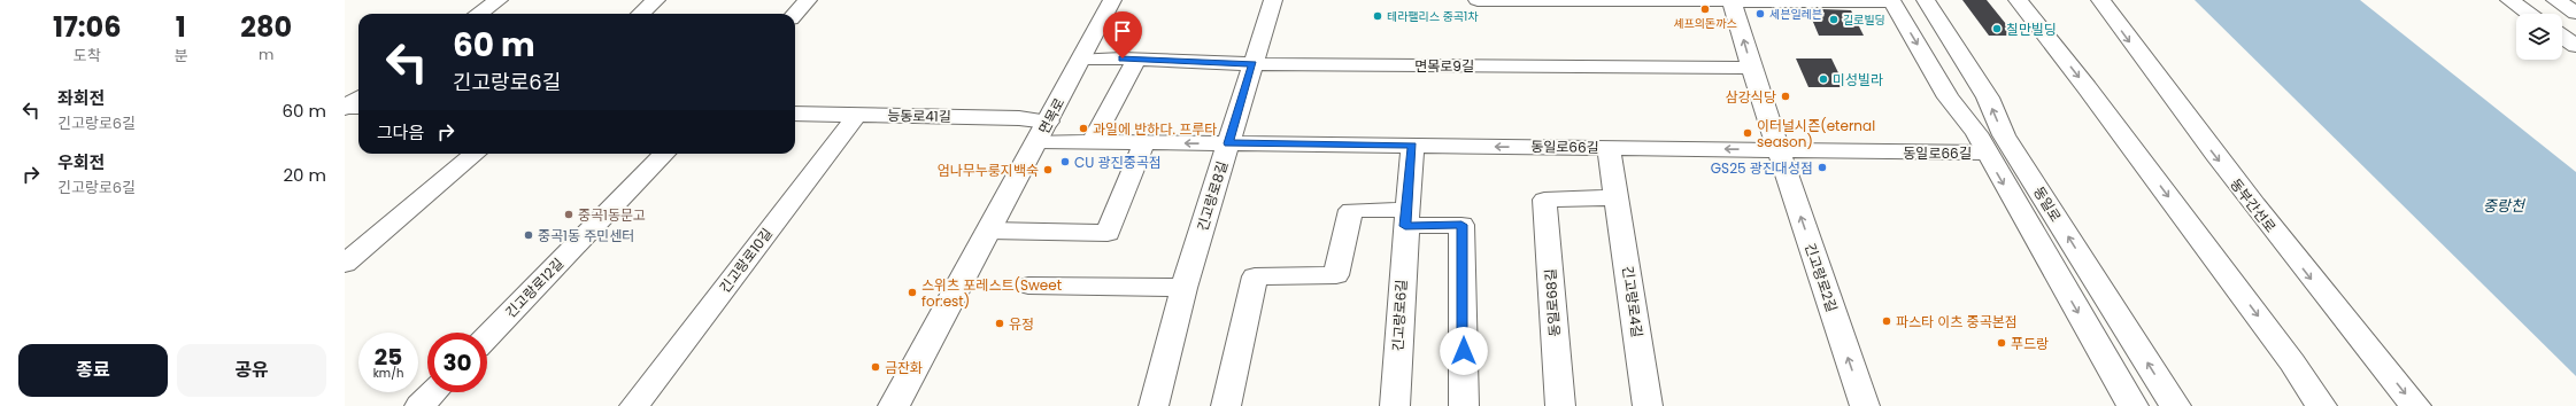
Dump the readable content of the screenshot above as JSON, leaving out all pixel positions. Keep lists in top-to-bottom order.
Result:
{
  "streets": {
    "main road": ["면목로", "동일로", "동부간선로"],
    "street": [
      "면목로9길",
      "능동로41길",
      "동일로66길",
      "긴고랑로8길",
      "긴고랑로10길",
      "긴고랑로2길",
      "긴고랑로12길",
      "긴고랑로4길",
      "동일로68길",
      "긴고랑로6길"
    ]
  },
  "crossings": [
    ["면목로9길", "면목로"],
    ["면목로9길", "긴고랑로8길"],
    ["면목로9길", "긴고랑로2길"],
    ["능동로41길", "면목로"],
    ["능동로41길", "동일로66길"],
    ["능동로41길", "긴고랑로10길"],
    ["면목로", "동일로66길"],
    ["동일로66길", "긴고랑로8길"],
    ["동일로66길", "동일로"],
    ["동일로66길", "긴고랑로2길"],
    ["동일로66길", "긴고랑로4길"],
    ["동일로66길", "긴고랑로6길"],
    ["긴고랑로4길", "동일로68길"]
  ],
  "one_way": ["긴고랑로2길"],
  "water": ["중랑천"],
  "places": [
    "셰프의돈까스",
    "세븐일레븐",
    "테라팰리스 중곡1차",
    "길로빌딩",
    "칠만빌딩",
    "미성빌라",
    "삼강식당",
    "과일에 반하다. 프루타",
    "이터널시즌(eternal season)",
    "CU 광진중곡점",
    "GS25 광진대성점",
    "엄나무누룽지백숙",
    "중곡1동문고",
    "중곡1동 주민센터",
    "스위츠 포레스트(Sweet for:est)",
    "파스타 이츠 중곡본점",
    "유정",
    "푸드랑",
    "금잔화"
  ],
  "page": {
    "eta": [
      "17:06",
      "도착",
      "1",
      "분",
      "280",
      "m"
    ],
    "turn": ["60 m", "긴고랑로6길"],
    "list": [
      {
        "name": "좌회전",
        "note": "긴고랑로6길",
        "value": "60 m"
      },
      {
        "name": "우회전",
        "note": "긴고랑로6길",
        "value": "20 m"
      }
    ],
    "then": "그다음",
    "speed": "25 km/h",
    "limit": "30",
    "buttons": ["종료", "공유"]
  }
}
